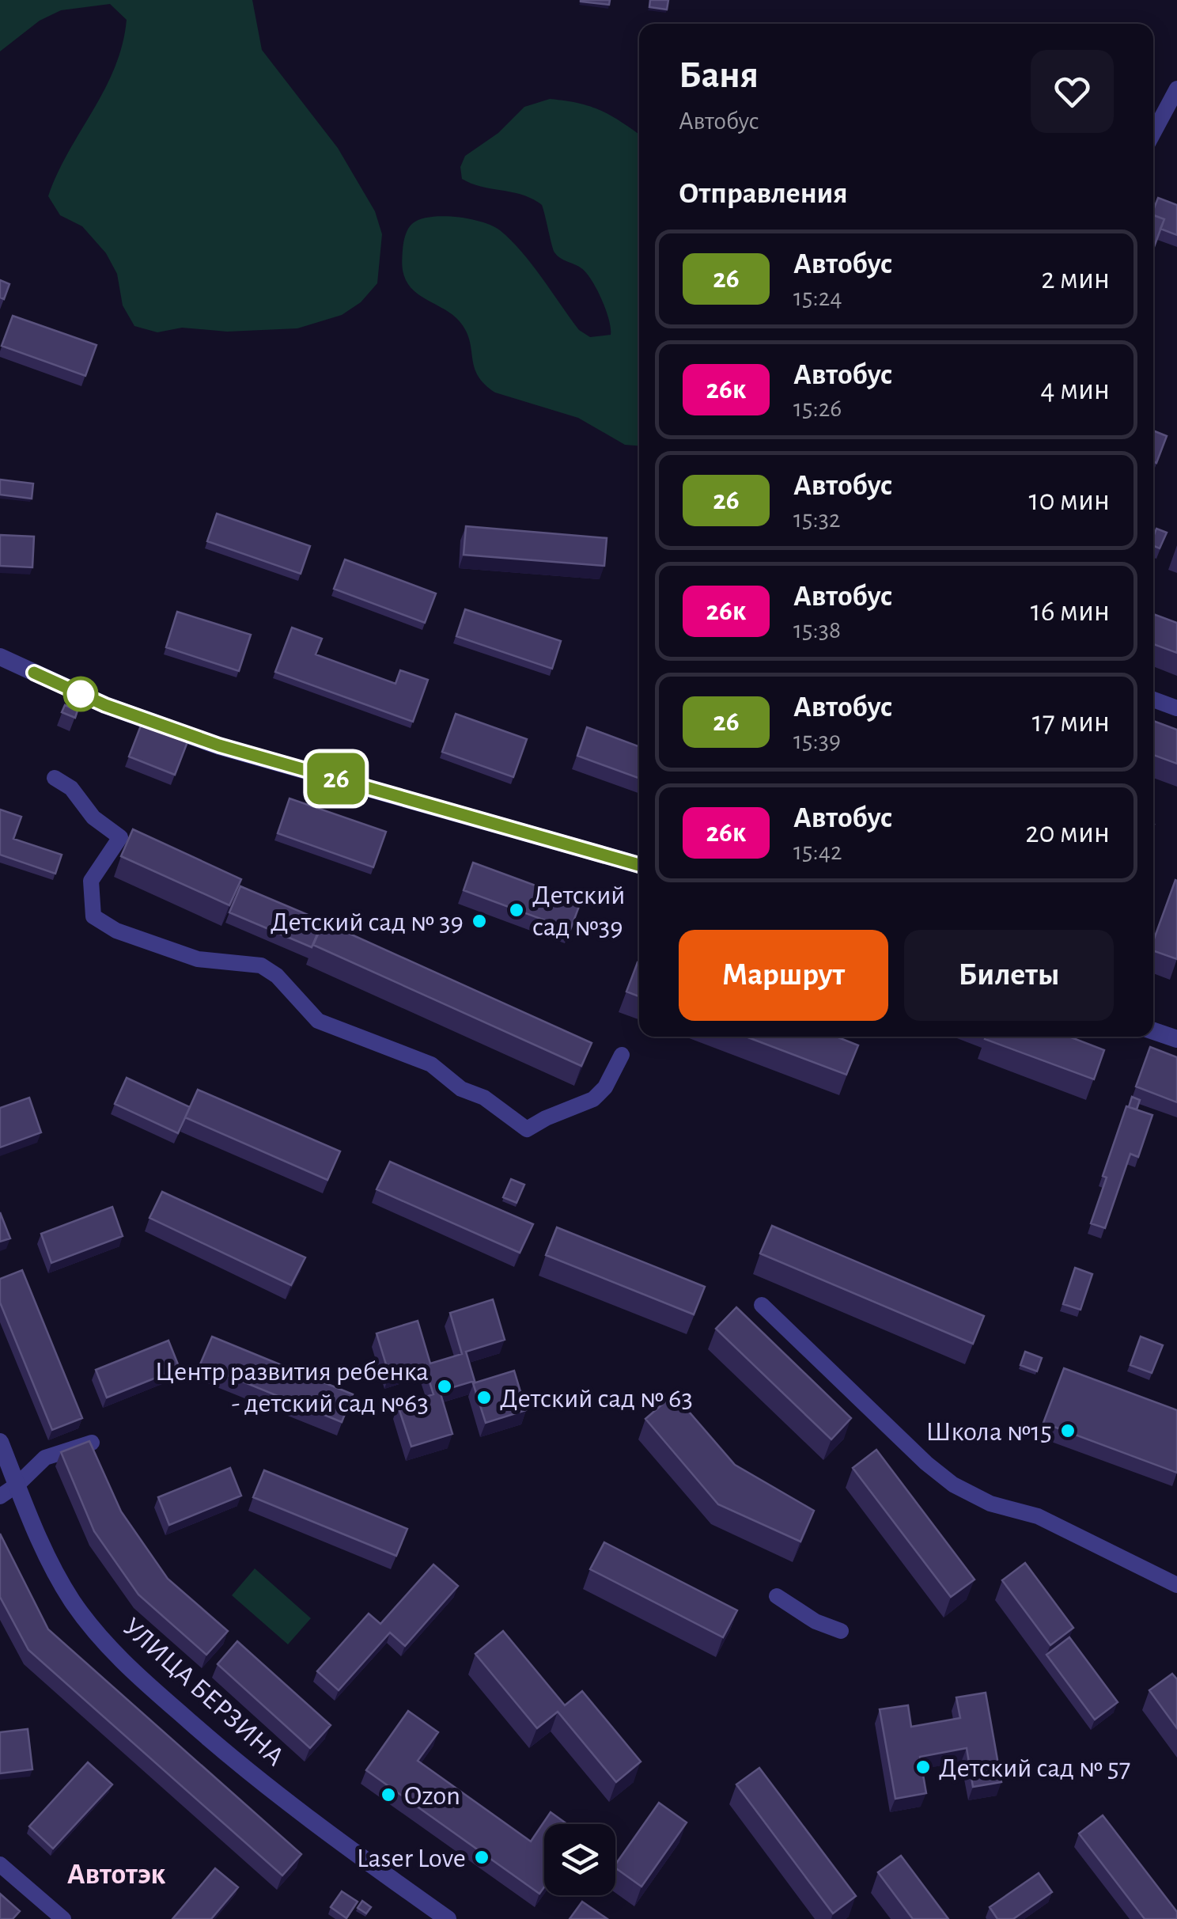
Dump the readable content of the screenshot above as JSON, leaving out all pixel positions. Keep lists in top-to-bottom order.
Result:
{
  "streets": {
    "street": ["УЛИЦА БЕРЗИНА"]
  },
  "districts": ["Автотэк"],
  "places": [
    "Детский сад №39",
    "Детский сад № 39",
    "Центр развития ребенка - детский сад №63",
    "Детский сад № 63",
    "Школа №15",
    "Детский сад № 57",
    "Ozon",
    "Laser Love"
  ],
  "lines": ["bus line 26"],
  "page": {
    "on_map": "26",
    "heading": [
      ["Баня", "Автобус"],
      "Отправления"
    ],
    "list": [
      {
        "mark": "26",
        "name": "Автобус",
        "note": "15:24",
        "value": "2 мин"
      },
      {
        "mark": "26к",
        "name": "Автобус",
        "note": "15:26",
        "value": "4 мин"
      },
      {
        "mark": "26",
        "name": "Автобус",
        "note": "15:32",
        "value": "10 мин"
      },
      {
        "mark": "26к",
        "name": "Автобус",
        "note": "15:38",
        "value": "16 мин"
      },
      {
        "mark": "26",
        "name": "Автобус",
        "note": "15:39",
        "value": "17 мин"
      },
      {
        "mark": "26к",
        "name": "Автобус",
        "note": "15:42",
        "value": "20 мин"
      }
    ],
    "buttons": ["Маршрут", "Билеты"]
  }
}
